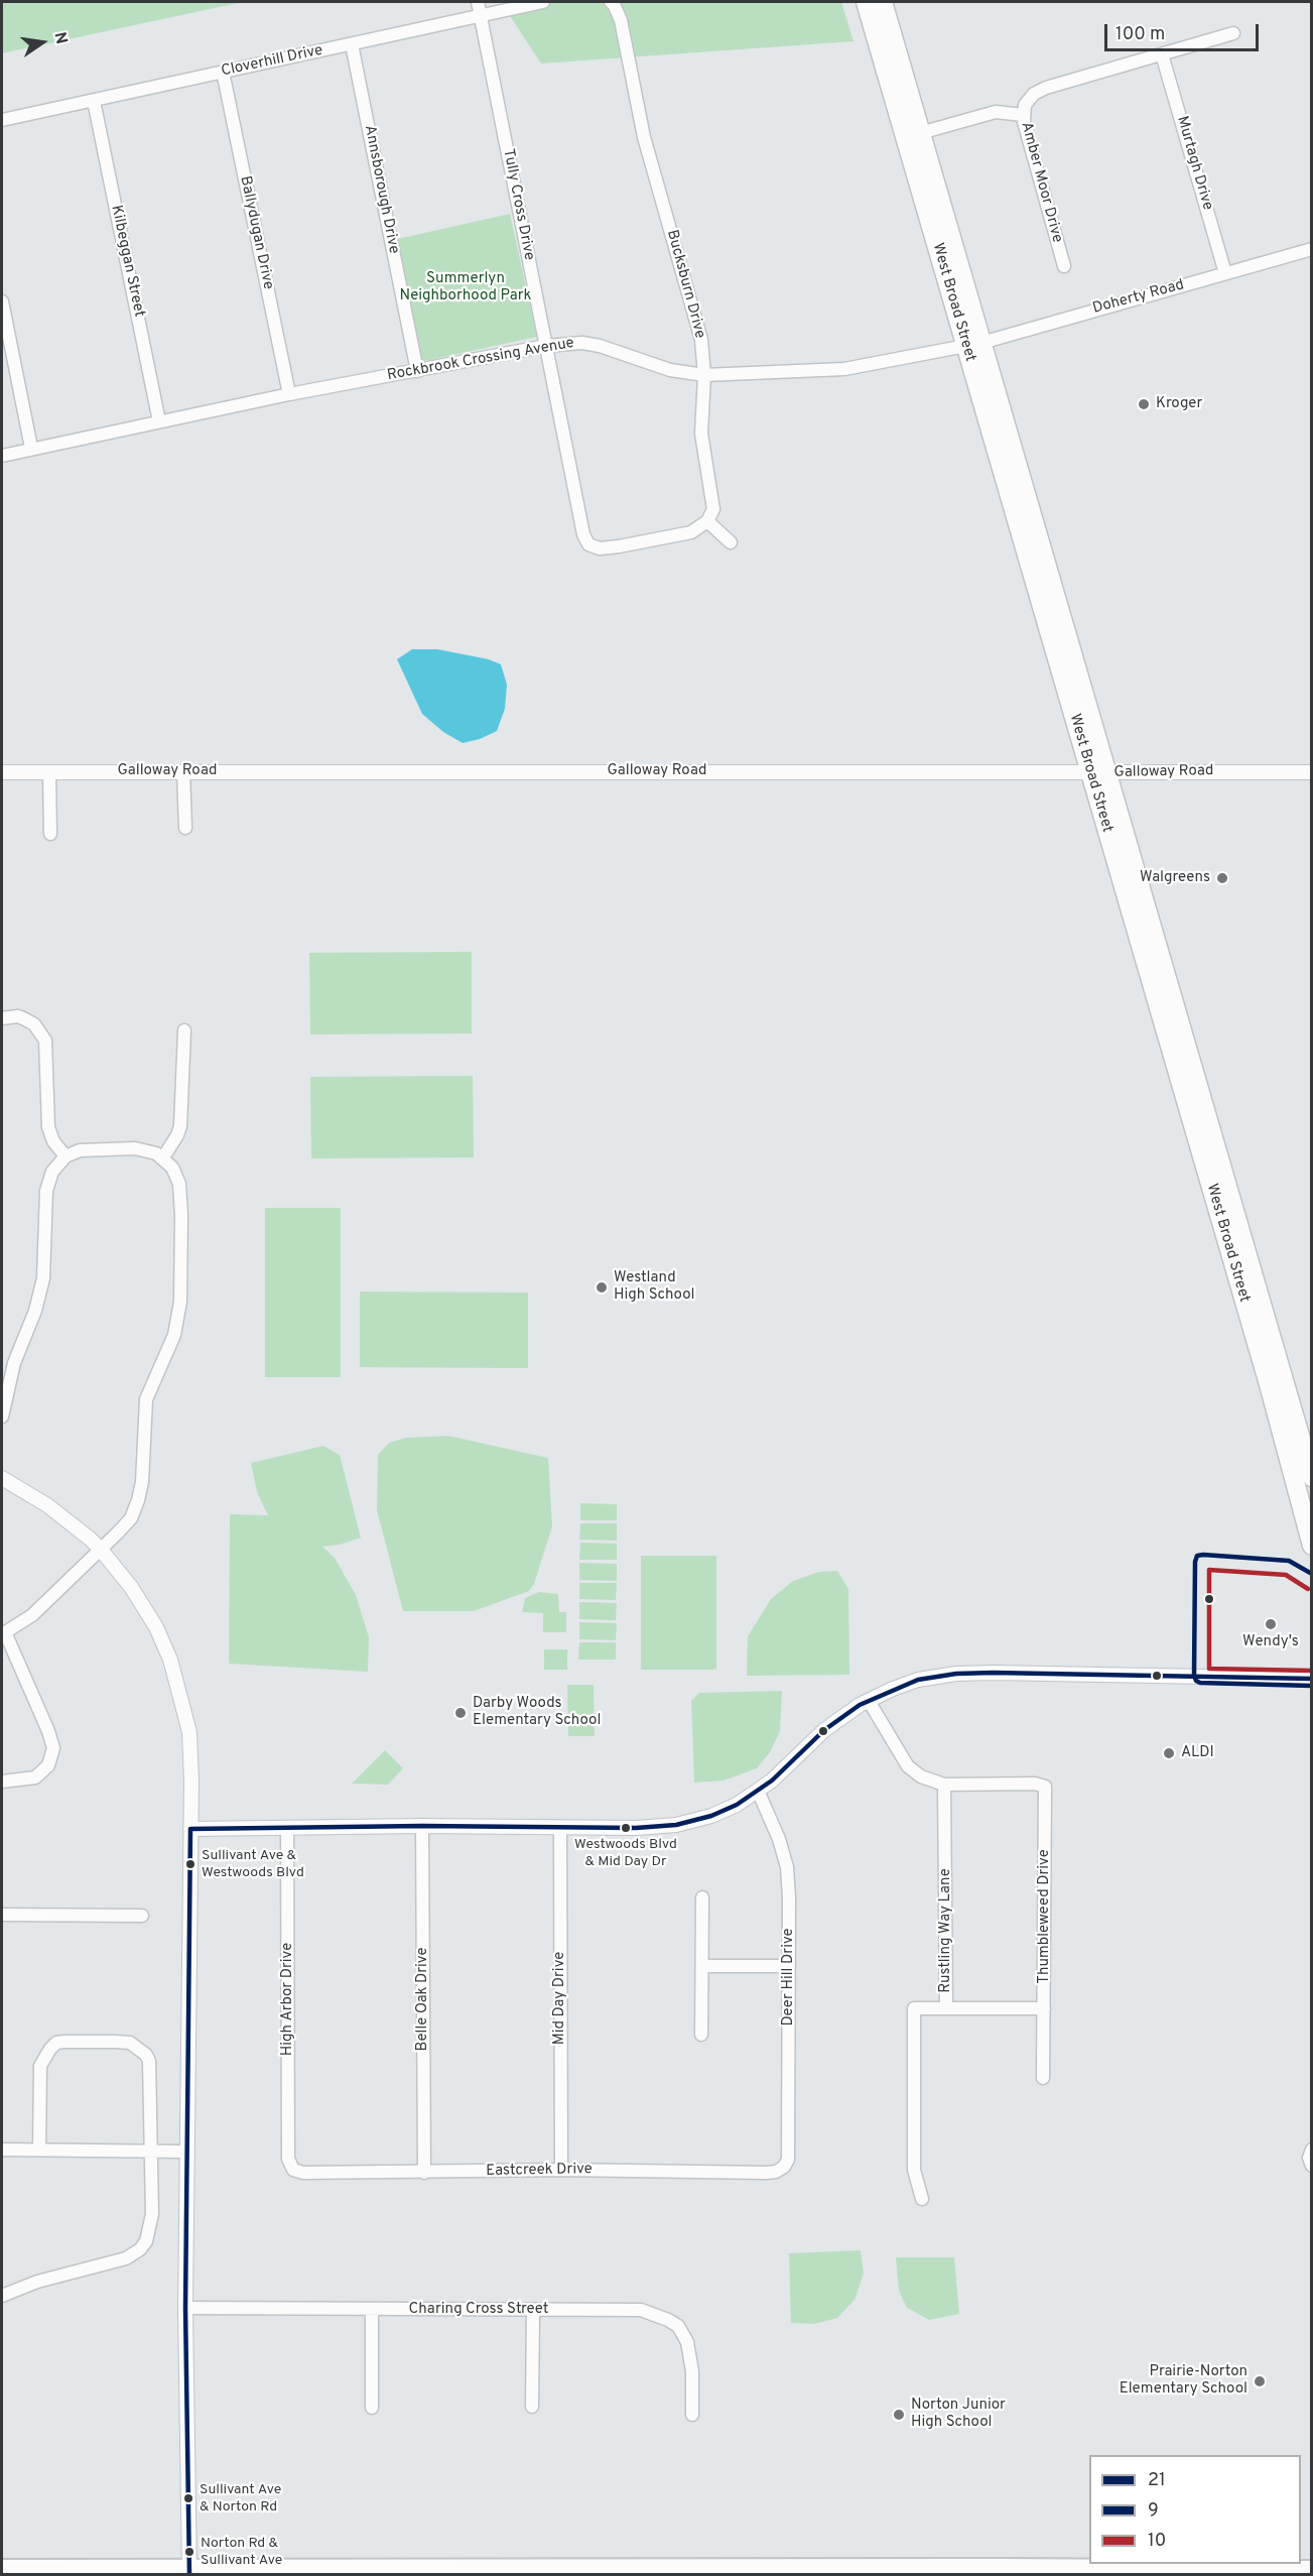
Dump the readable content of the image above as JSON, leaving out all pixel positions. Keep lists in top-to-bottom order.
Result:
{
  "streets": {
    "main road": ["West Broad Street"],
    "street": [
      "Cloverhill Drive",
      "Murtagh Drive",
      "Amber Moor Drive",
      "Annsborough Drive",
      "Tully Cross Drive",
      "Ballydugan Drive",
      "Kilbeggan Street",
      "Bucksburn Drive",
      "Doherty Road",
      "Rockbrook Crossing Avenue",
      "Galloway Road",
      "Thumbleweed Drive",
      "Rustling Way Lane",
      "Deer Hill Drive",
      "Mid Day Drive",
      "High Arbor Drive",
      "Belle Oak Drive",
      "Eastcreek Drive",
      "Charing Cross Street"
    ]
  },
  "crossings": [
    ["Cloverhill Drive", "Annsborough Drive"],
    ["Cloverhill Drive", "Tully Cross Drive"],
    ["Cloverhill Drive", "Ballydugan Drive"],
    ["Cloverhill Drive", "Kilbeggan Street"],
    ["Murtagh Drive", "Amber Moor Drive"],
    ["Murtagh Drive", "Doherty Road"],
    ["Annsborough Drive", "Rockbrook Crossing Avenue"],
    ["Tully Cross Drive", "Bucksburn Drive"],
    ["Tully Cross Drive", "Rockbrook Crossing Avenue"],
    ["Ballydugan Drive", "Rockbrook Crossing Avenue"],
    ["Kilbeggan Street", "Rockbrook Crossing Avenue"],
    ["Bucksburn Drive", "Rockbrook Crossing Avenue"],
    ["Doherty Road", "West Broad Street"],
    ["Doherty Road", "Rockbrook Crossing Avenue"],
    ["West Broad Street", "Rockbrook Crossing Avenue"],
    ["West Broad Street", "Galloway Road"],
    ["Thumbleweed Drive", "Rustling Way Lane"],
    ["Deer Hill Drive", "Eastcreek Drive"],
    ["Mid Day Drive", "Eastcreek Drive"],
    ["High Arbor Drive", "Eastcreek Drive"],
    ["Belle Oak Drive", "Eastcreek Drive"]
  ],
  "parks": ["Summerlyn Neighborhood Park"],
  "places": [
    "Kroger",
    "Walgreens",
    "Westland High School",
    "Wendy's",
    "Darby Woods Elementary School",
    "ALDI",
    "Westwoods Blvd & Mid Day Dr",
    "Sullivant Ave & Westwoods Blvd",
    "Prairie-Norton Elementary School",
    "Norton Junior High School",
    "Sullivant Ave & Norton Rd",
    "Norton Rd & Sullivant Ave"
  ],
  "lines": ["transit line 9", "transit line 10", "transit line 21"],
  "legend": ["21", "9", "10"],
  "scale_bar": "100 m",
  "north": "right"
}
